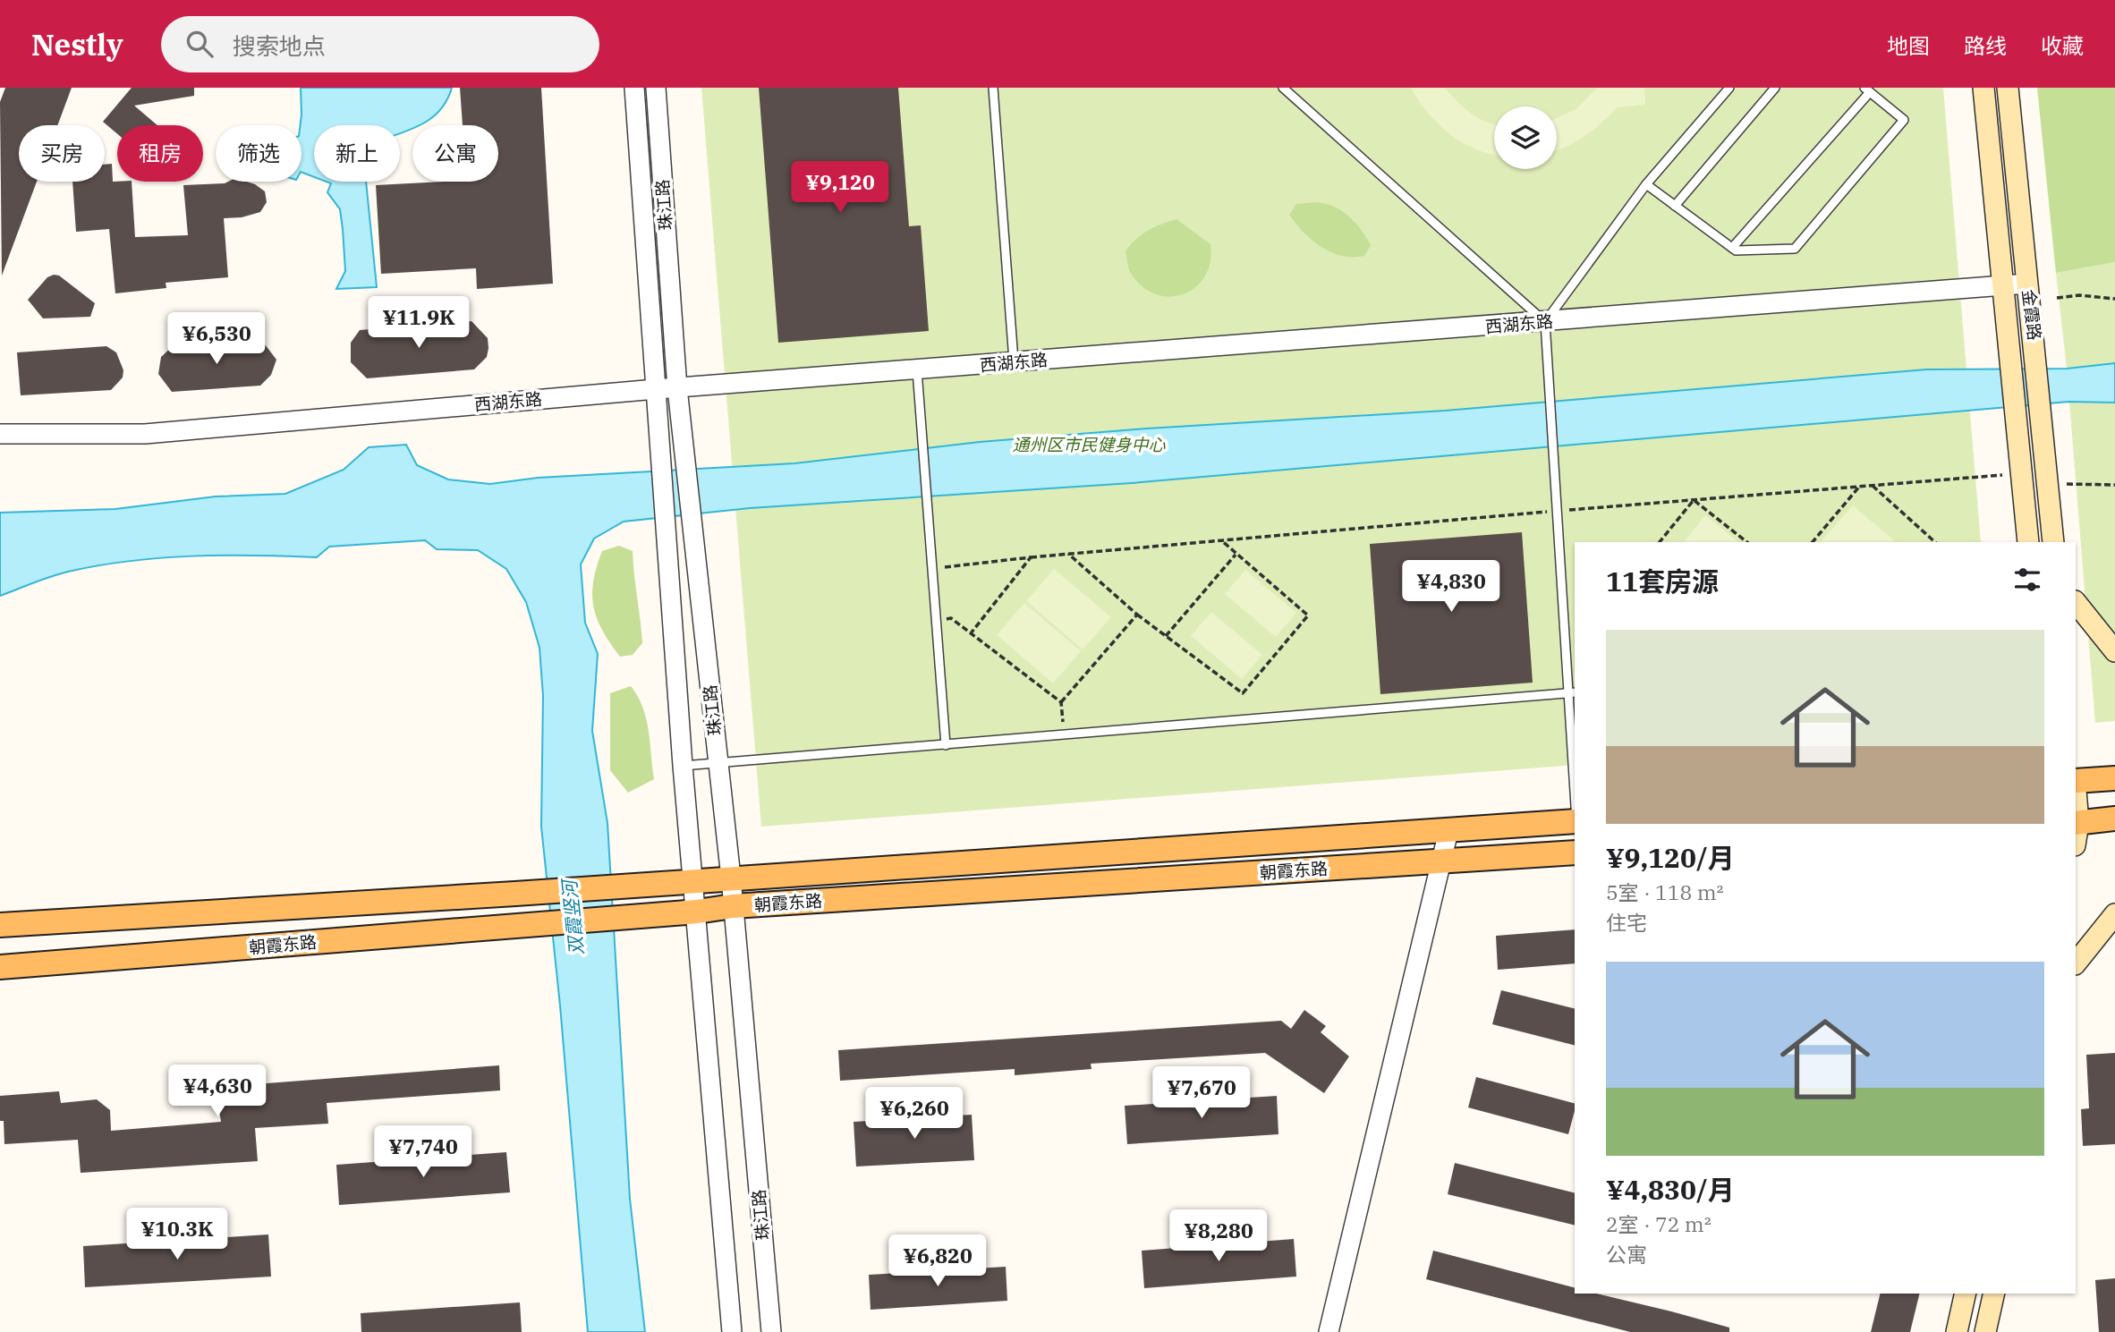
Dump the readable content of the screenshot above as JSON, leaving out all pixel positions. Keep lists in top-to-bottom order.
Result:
{
  "streets": {
    "main road": ["金霞路", "朝霞东路"],
    "street": ["珠江路", "西湖东路"]
  },
  "crossings": [
    ["珠江路", "西湖东路"],
    ["珠江路", "朝霞东路"],
    ["金霞路", "西湖东路"]
  ],
  "water": ["双霞竖河"],
  "parks": ["通州区市民健身中心"],
  "page": {
    "header": "Nestly",
    "search": "搜索地点",
    "nav": ["地图", "路线", "收藏"],
    "chip": [
      "买房",
      "租房",
      "筛选",
      "新上",
      "公寓"
    ],
    "price": [
      "¥9,120",
      "¥11.9K",
      "¥6,530",
      "¥4,830",
      "¥4,630",
      "¥7,670",
      "¥6,260",
      "¥7,740",
      "¥10.3K",
      "¥8,280",
      "¥6,820"
    ],
    "heading": "11套房源",
    "list": [
      {
        "name": "¥9,120/月",
        "note": "5室 · 118 m² · 住宅"
      },
      {
        "name": "¥4,830/月",
        "note": "2室 · 72 m² · 公寓"
      }
    ]
  }
}
